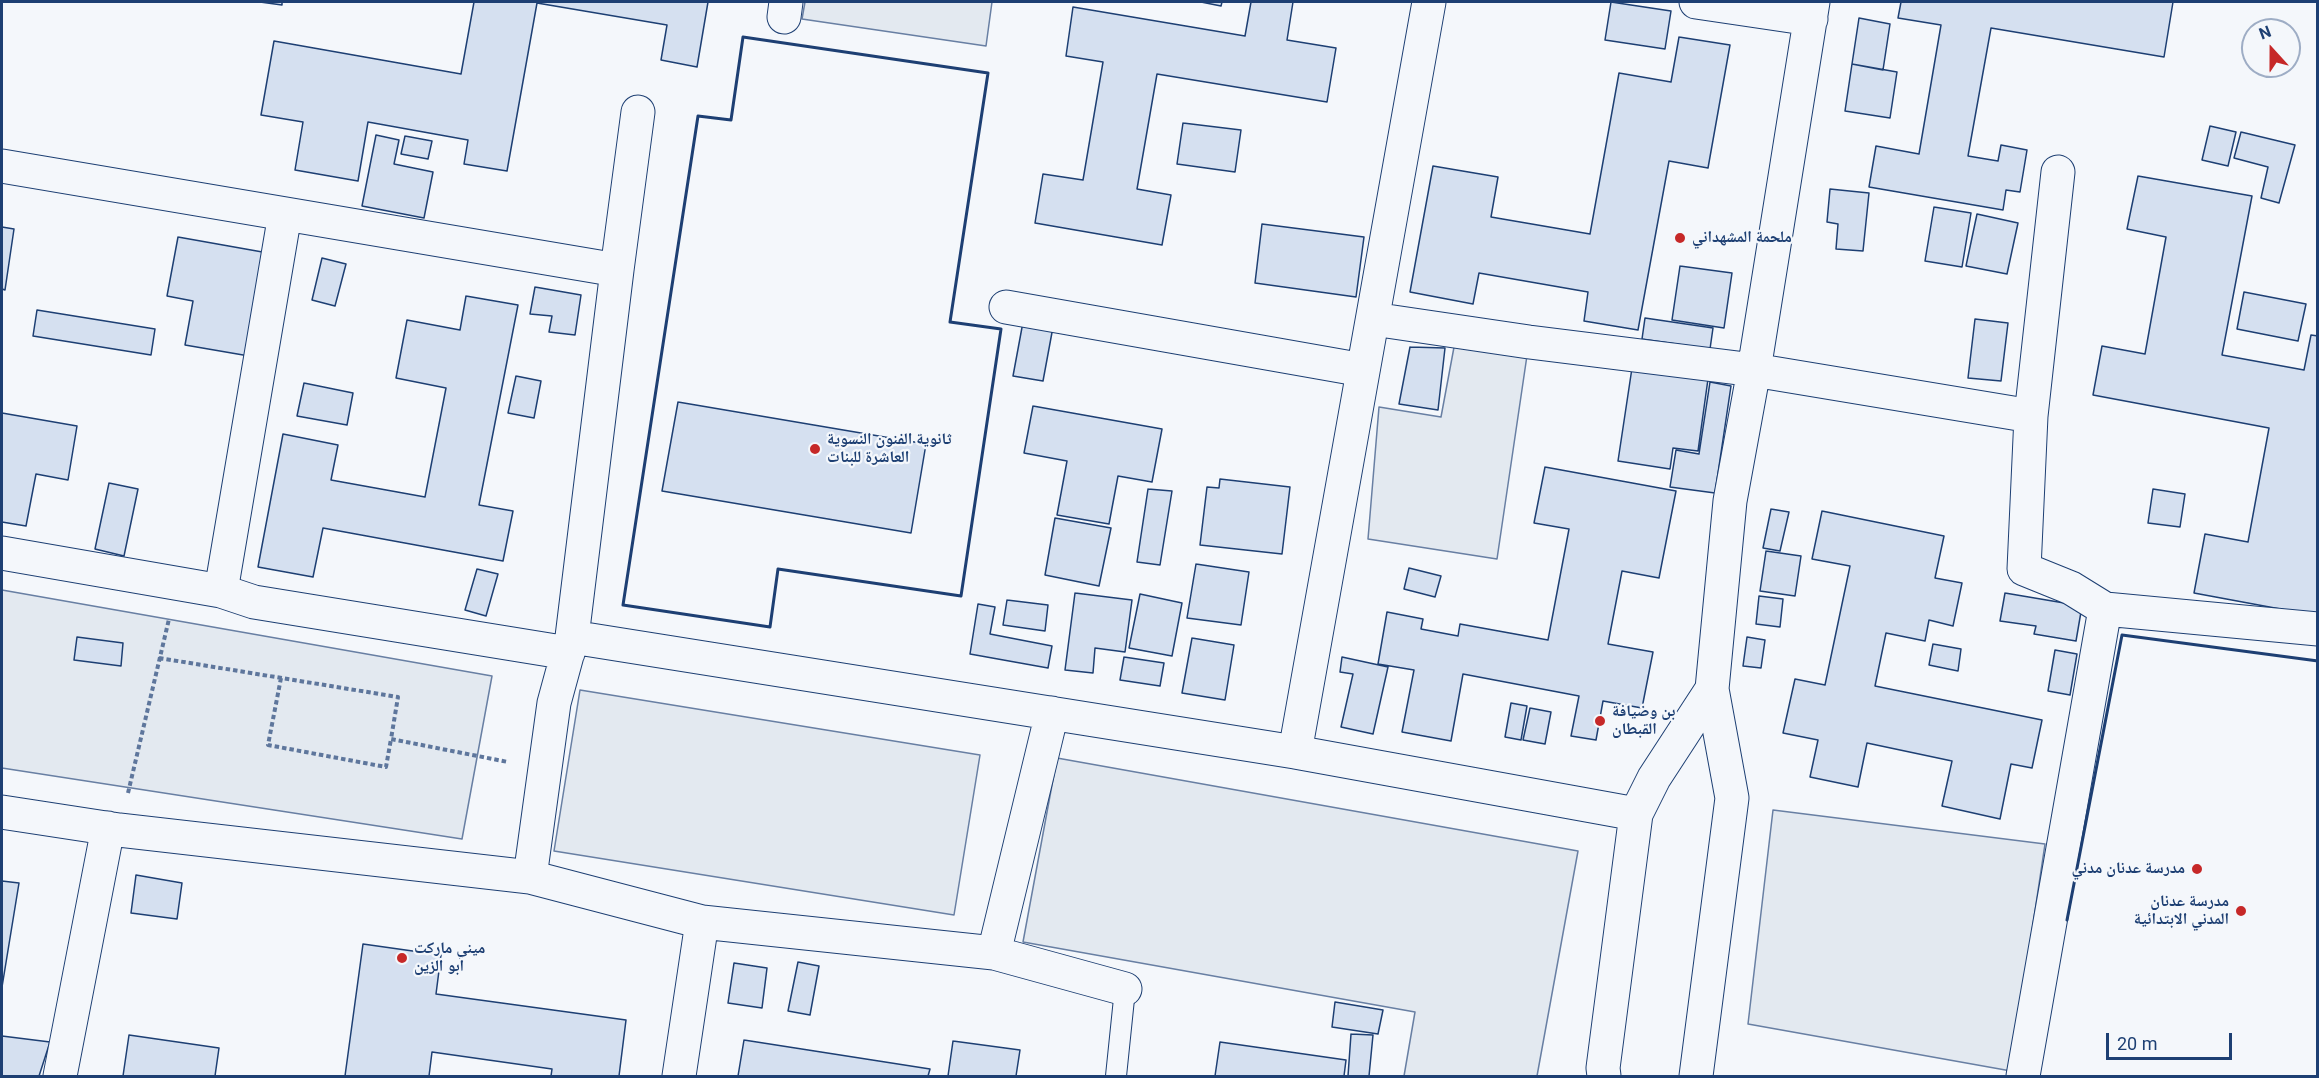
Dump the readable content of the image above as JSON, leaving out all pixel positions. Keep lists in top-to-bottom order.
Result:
{
  "places": [
    "ملحمة المشهداني",
    "ثانوية الفنون النسوية العاشرة للبنات",
    "بن وضيافة القبطان",
    "مدرسة عدنان مدني",
    "مدرسة عدنان المدني الابتدائية",
    "ميني ماركت ابو الزين"
  ],
  "scale_bar": "20 m",
  "north": "top"
}
